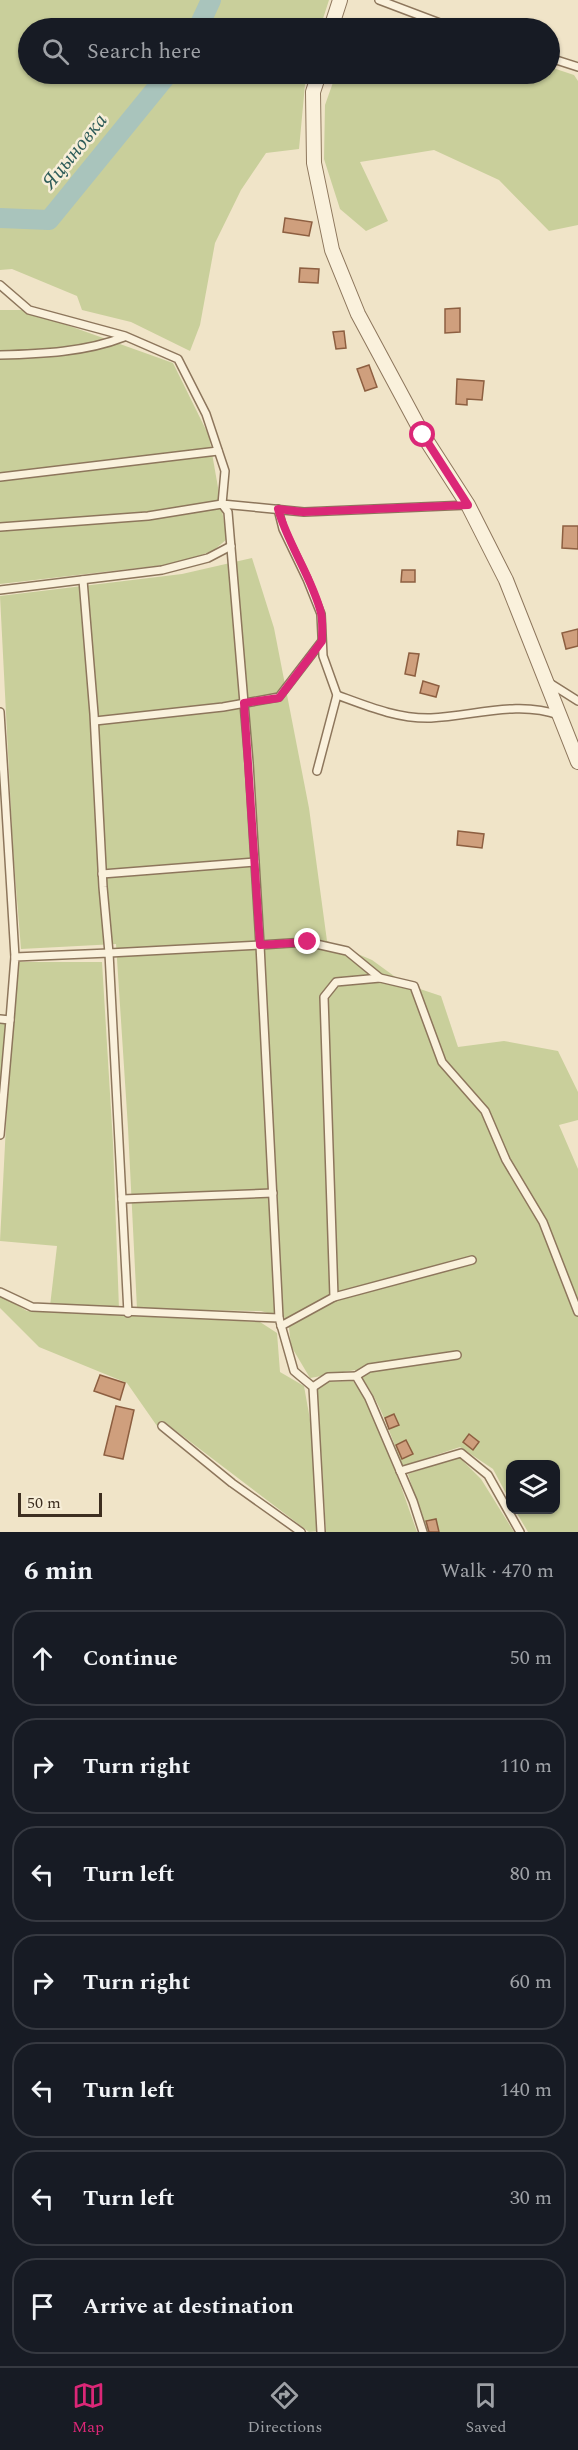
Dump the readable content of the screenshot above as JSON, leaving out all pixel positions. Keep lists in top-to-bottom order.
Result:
{
  "water": ["Яцыновка"],
  "scale_bar": "50 m",
  "page": {
    "search": "Search here",
    "scale": "50 m",
    "heading": ["6 min", "Walk · 470 m"],
    "list": [
      ["Continue", "50 m"],
      ["Turn right", "110 m"],
      ["Turn left", "80 m"],
      ["Turn right", "60 m"],
      ["Turn left", "140 m"],
      ["Turn left", "30 m"],
      "Arrive at destination"
    ],
    "nav": ["Map", "Directions", "Saved"]
  }
}
